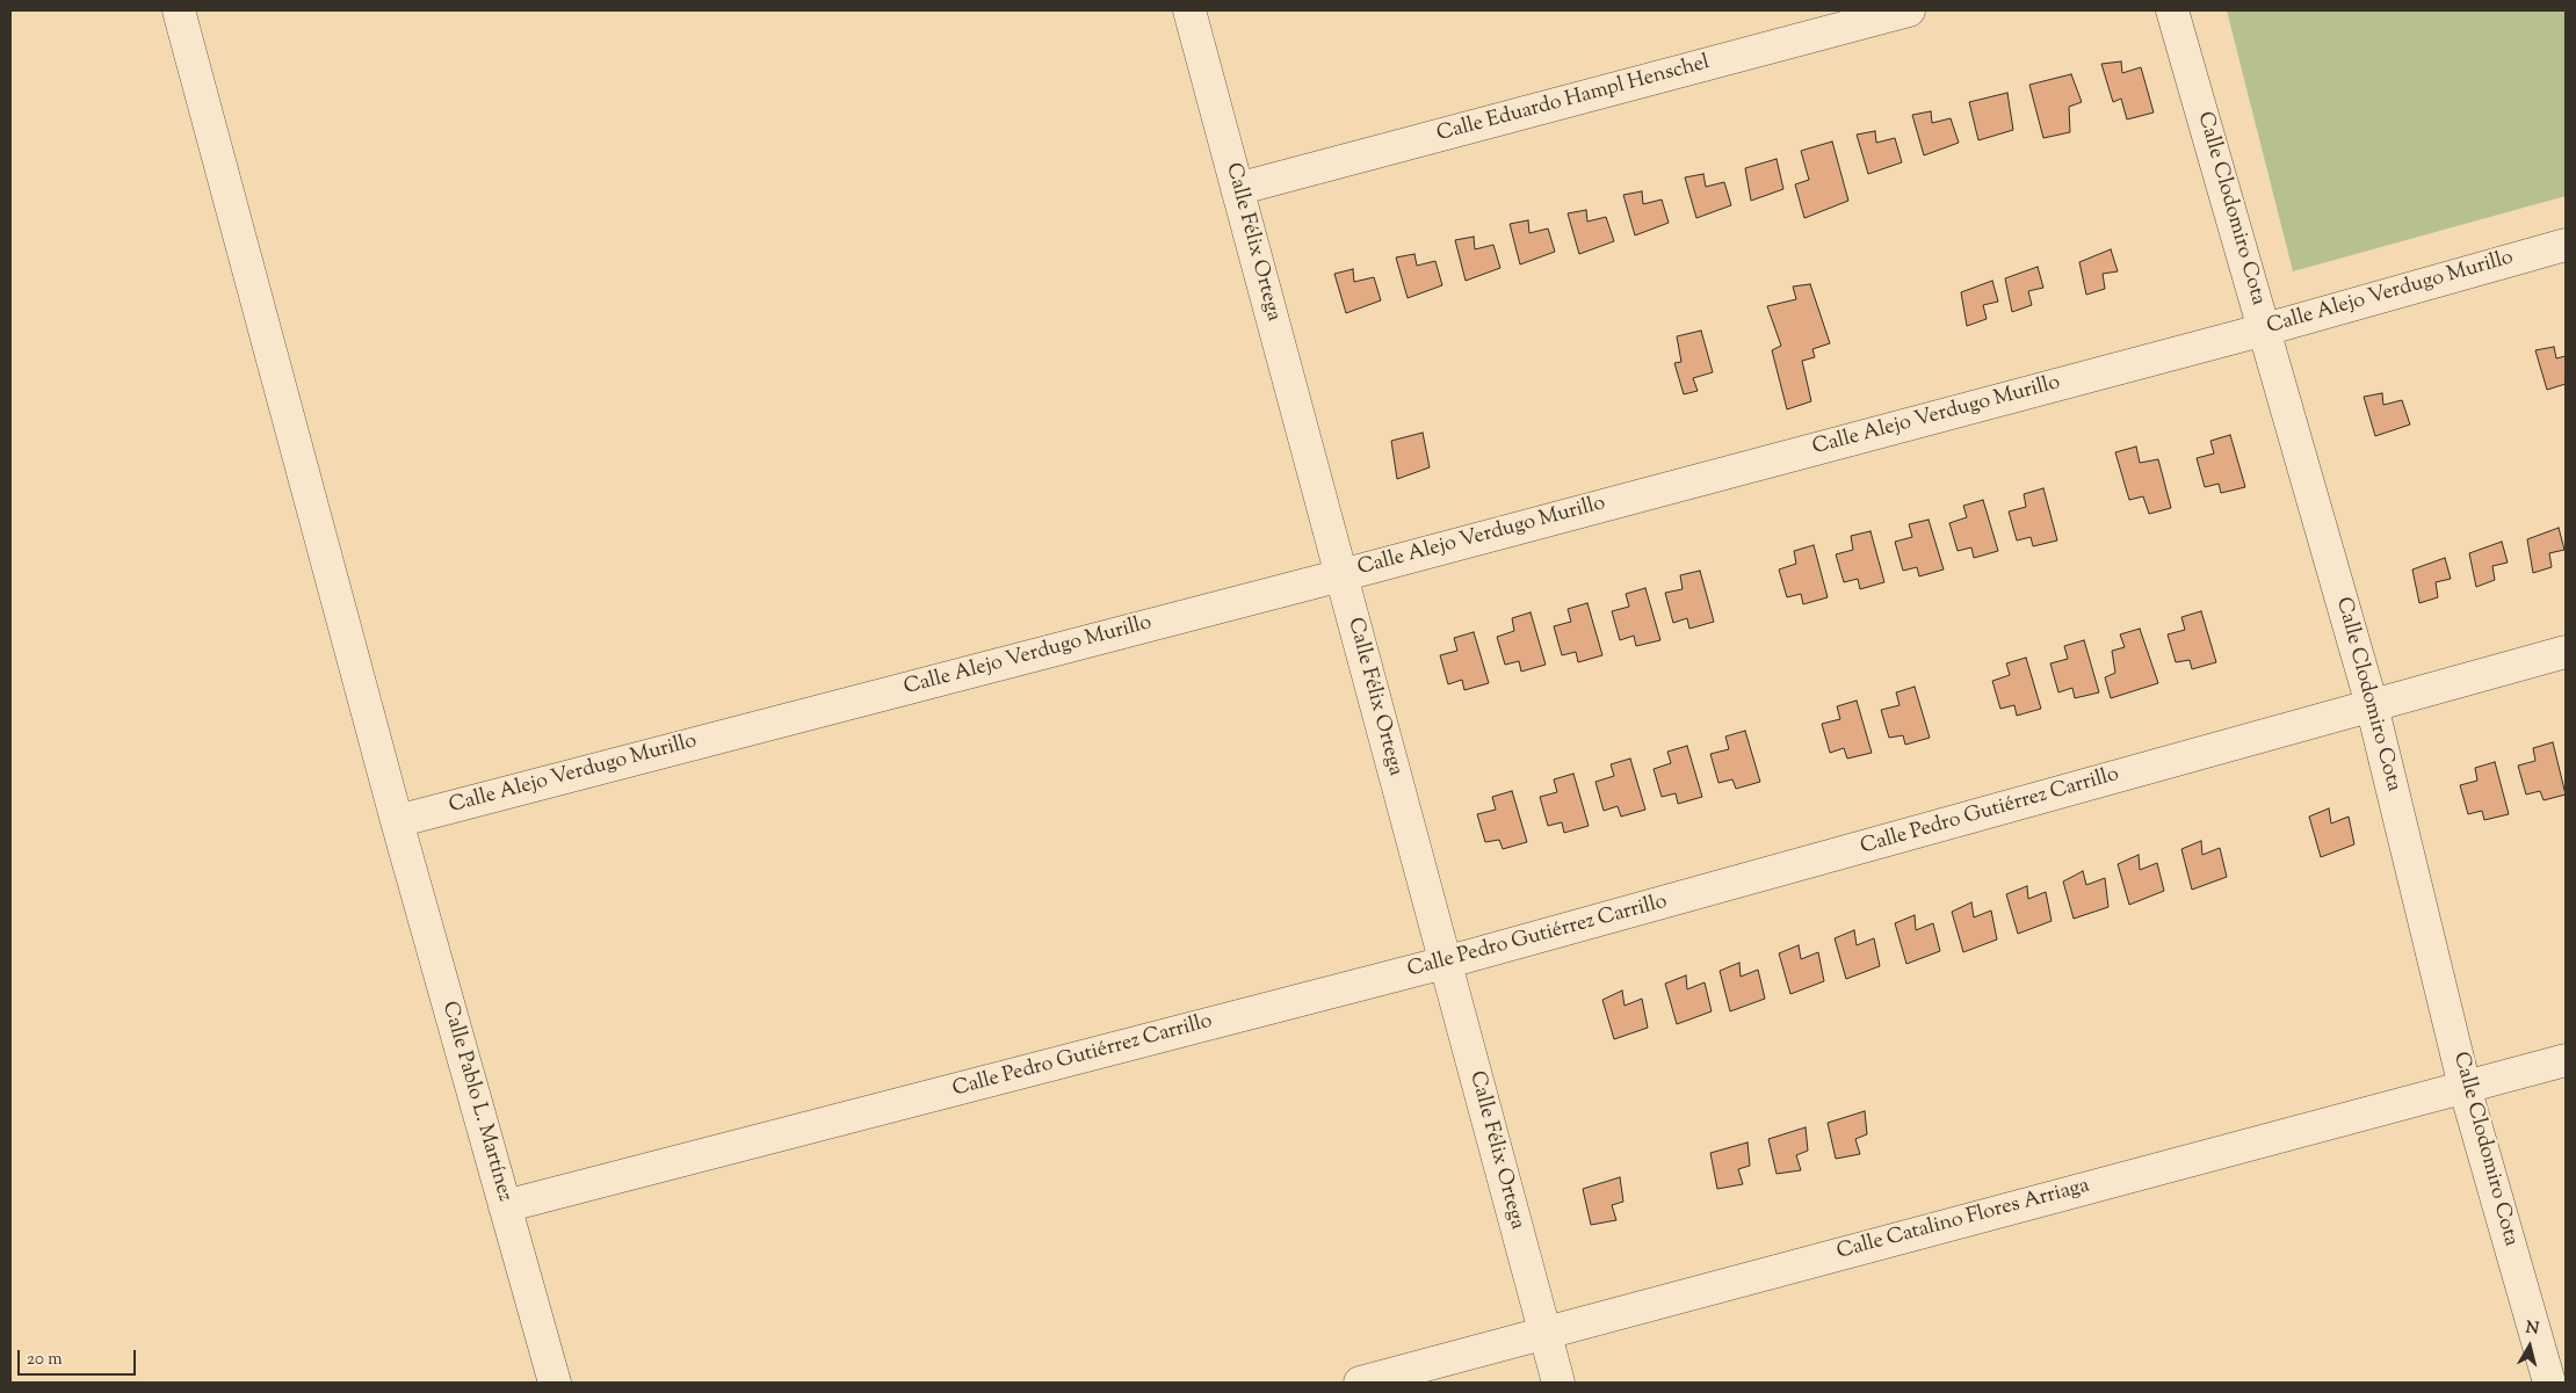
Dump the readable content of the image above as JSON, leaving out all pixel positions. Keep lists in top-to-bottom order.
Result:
{
  "streets": {
    "street": [
      "Calle Eduardo Hampl Henschel",
      "Calle Clodomiro Cota",
      "Calle Félix Ortega",
      "Calle Alejo Verdugo Murillo",
      "Calle Pedro Gutiérrez Carrillo",
      "Calle Pablo L. Martínez",
      "Calle Catalino Flores Arriaga"
    ]
  },
  "crossings": [
    ["Calle Eduardo Hampl Henschel", "Calle Félix Ortega"],
    ["Calle Clodomiro Cota", "Calle Alejo Verdugo Murillo"],
    ["Calle Clodomiro Cota", "Calle Pedro Gutiérrez Carrillo"],
    ["Calle Clodomiro Cota", "Calle Catalino Flores Arriaga"],
    ["Calle Félix Ortega", "Calle Alejo Verdugo Murillo"],
    ["Calle Félix Ortega", "Calle Pedro Gutiérrez Carrillo"],
    ["Calle Félix Ortega", "Calle Catalino Flores Arriaga"],
    ["Calle Alejo Verdugo Murillo", "Calle Pablo L. Martínez"],
    ["Calle Pedro Gutiérrez Carrillo", "Calle Pablo L. Martínez"]
  ],
  "scale_bar": "20 m",
  "north": "top"
}
